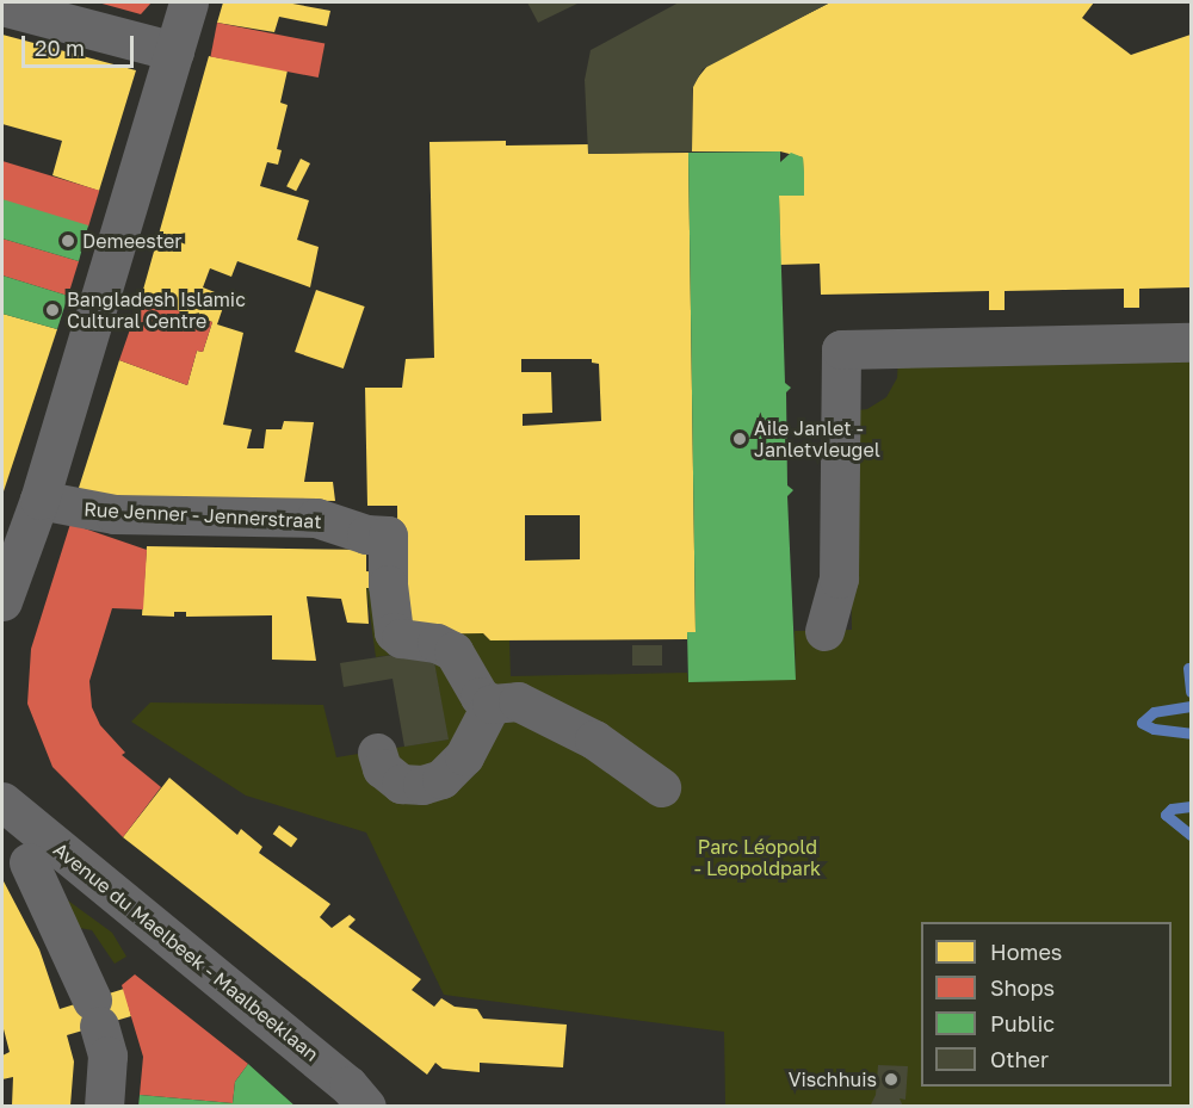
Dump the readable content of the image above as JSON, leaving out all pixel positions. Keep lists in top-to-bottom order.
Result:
{
  "streets": {
    "street": ["Rue Jenner - Jennerstraat", "Avenue du Maelbeek - Maalbeeklaan"]
  },
  "parks": ["Parc Léopold - Leopoldpark"],
  "places": [
    "Demeester",
    "Bangladesh Islamic Cultural Centre",
    "Aile Janlet - Janletvleugel",
    "Vischhuis"
  ],
  "legend": [
    "Homes",
    "Shops",
    "Public",
    "Other"
  ],
  "scale_bar": "20 m"
}
